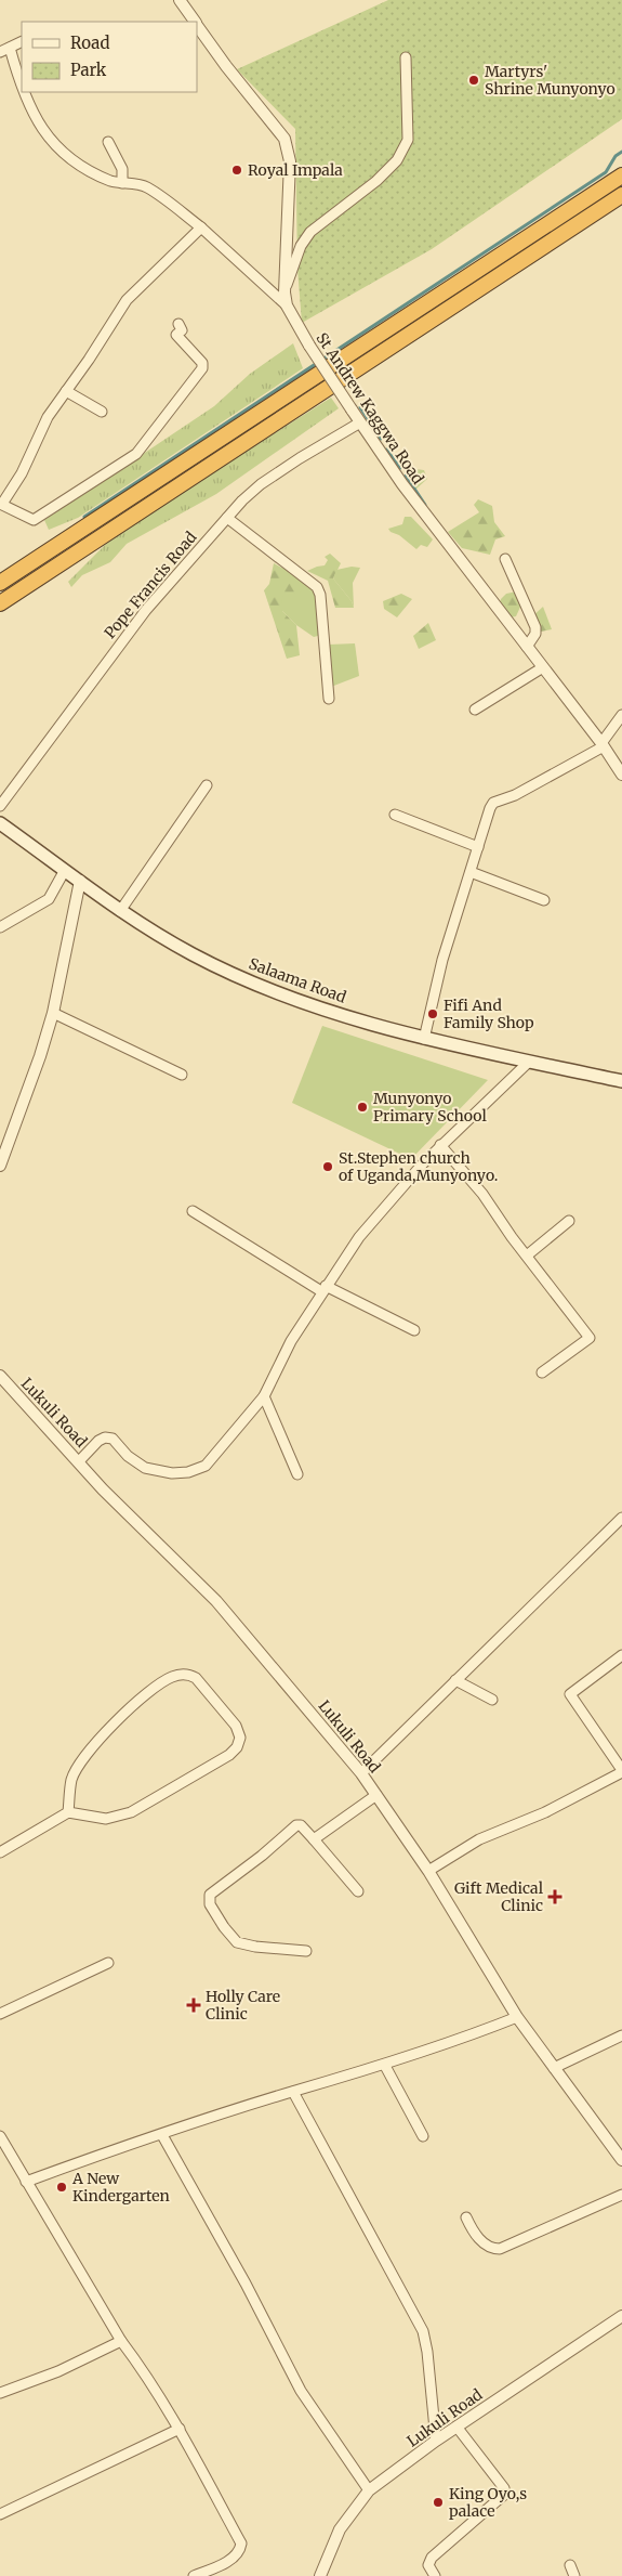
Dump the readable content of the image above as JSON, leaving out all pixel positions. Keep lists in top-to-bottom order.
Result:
{
  "streets": {
    "main road": ["Salaama Road"],
    "street": ["St Andrew Kaggwa Road", "Pope Francis Road", "Lukuli Road"]
  },
  "crossings": [
    ["St Andrew Kaggwa Road", "Pope Francis Road"]
  ],
  "places": {
    "other": [
      "Martyrs' Shrine Munyonyo",
      "Royal Impala",
      "Fifi And Family Shop",
      "Munyonyo Primary School",
      "St.Stephen church of Uganda,Munyonyo.",
      "A New Kindergarten",
      "King Oyo,s palace"
    ],
    "health": ["Gift Medical Clinic", "Holly Care Clinic"]
  },
  "legend": ["Road", "Park"]
}
